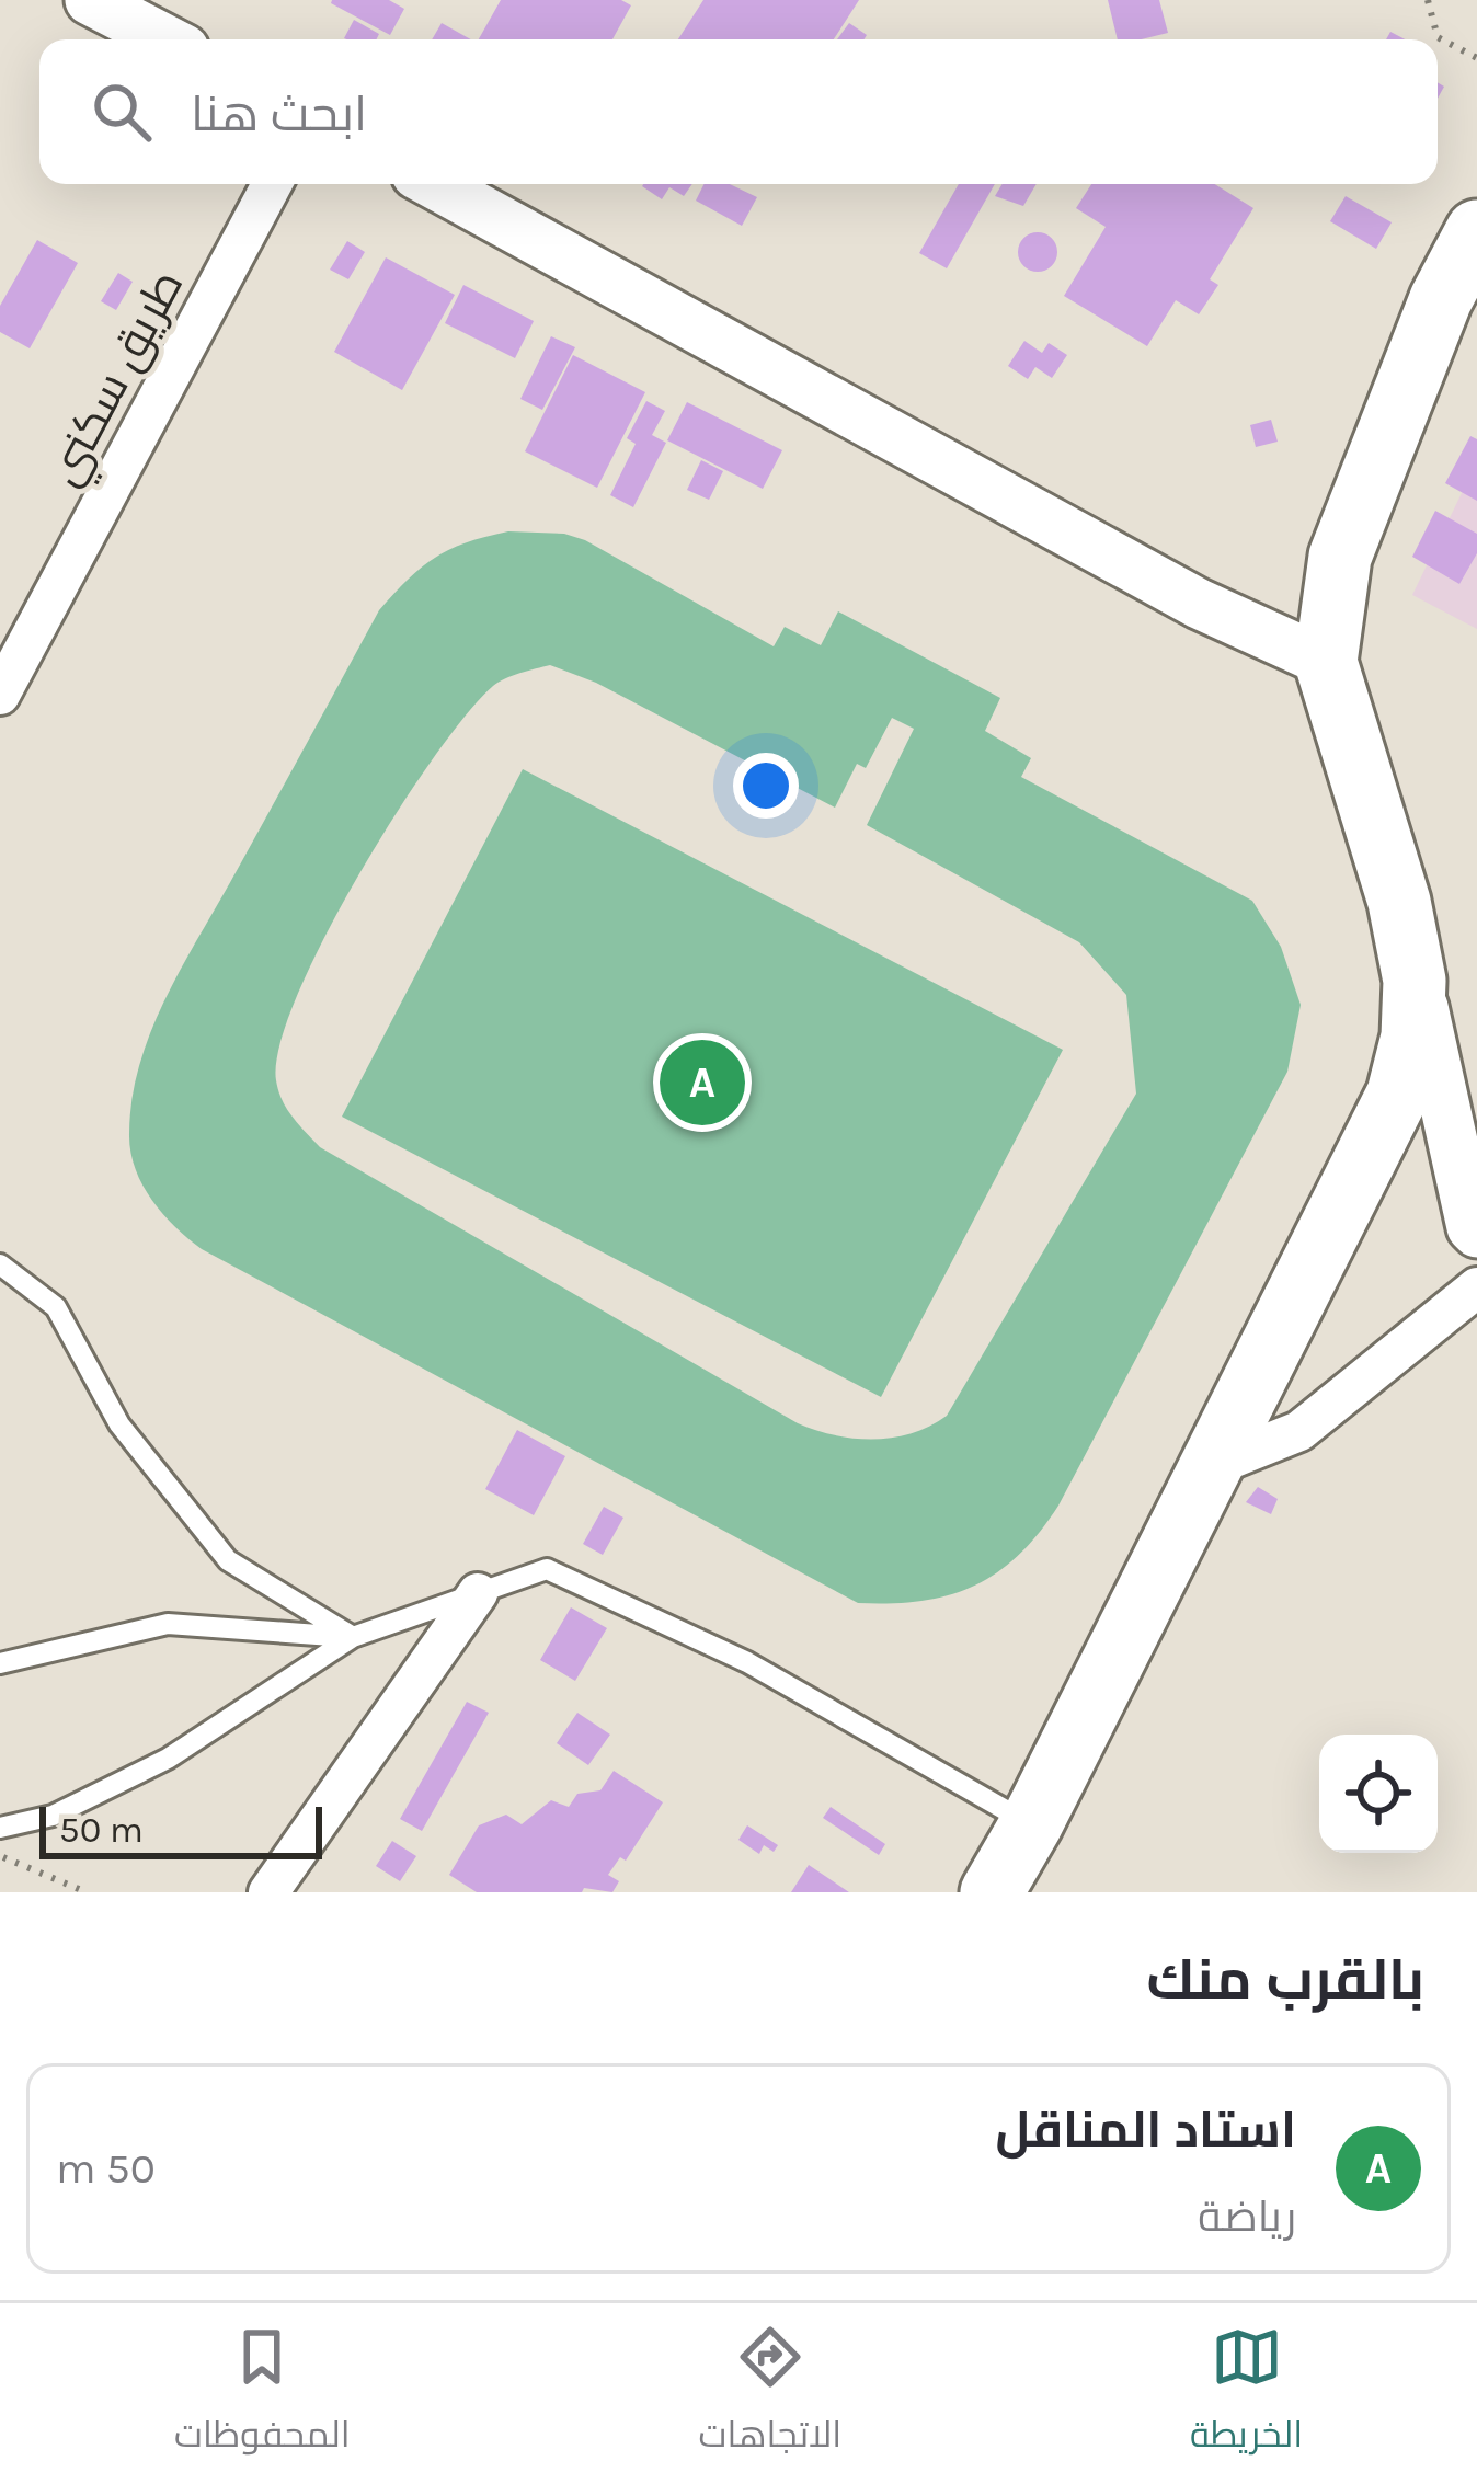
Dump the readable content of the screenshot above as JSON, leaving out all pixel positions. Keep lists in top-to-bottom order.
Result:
{
  "streets": {
    "street": ["طريق سكني"]
  },
  "scale_bar": "50 m",
  "page": {
    "search": "ابحث هنا",
    "pins": "A",
    "scale": "50 m",
    "heading": "بالقرب منك",
    "list": [
      {
        "mark": "A",
        "name": "استاد المناقل",
        "note": "رياضة",
        "value": "50 m"
      }
    ],
    "nav": ["الخريطة", "الاتجاهات", "المحفوظات"]
  }
}
